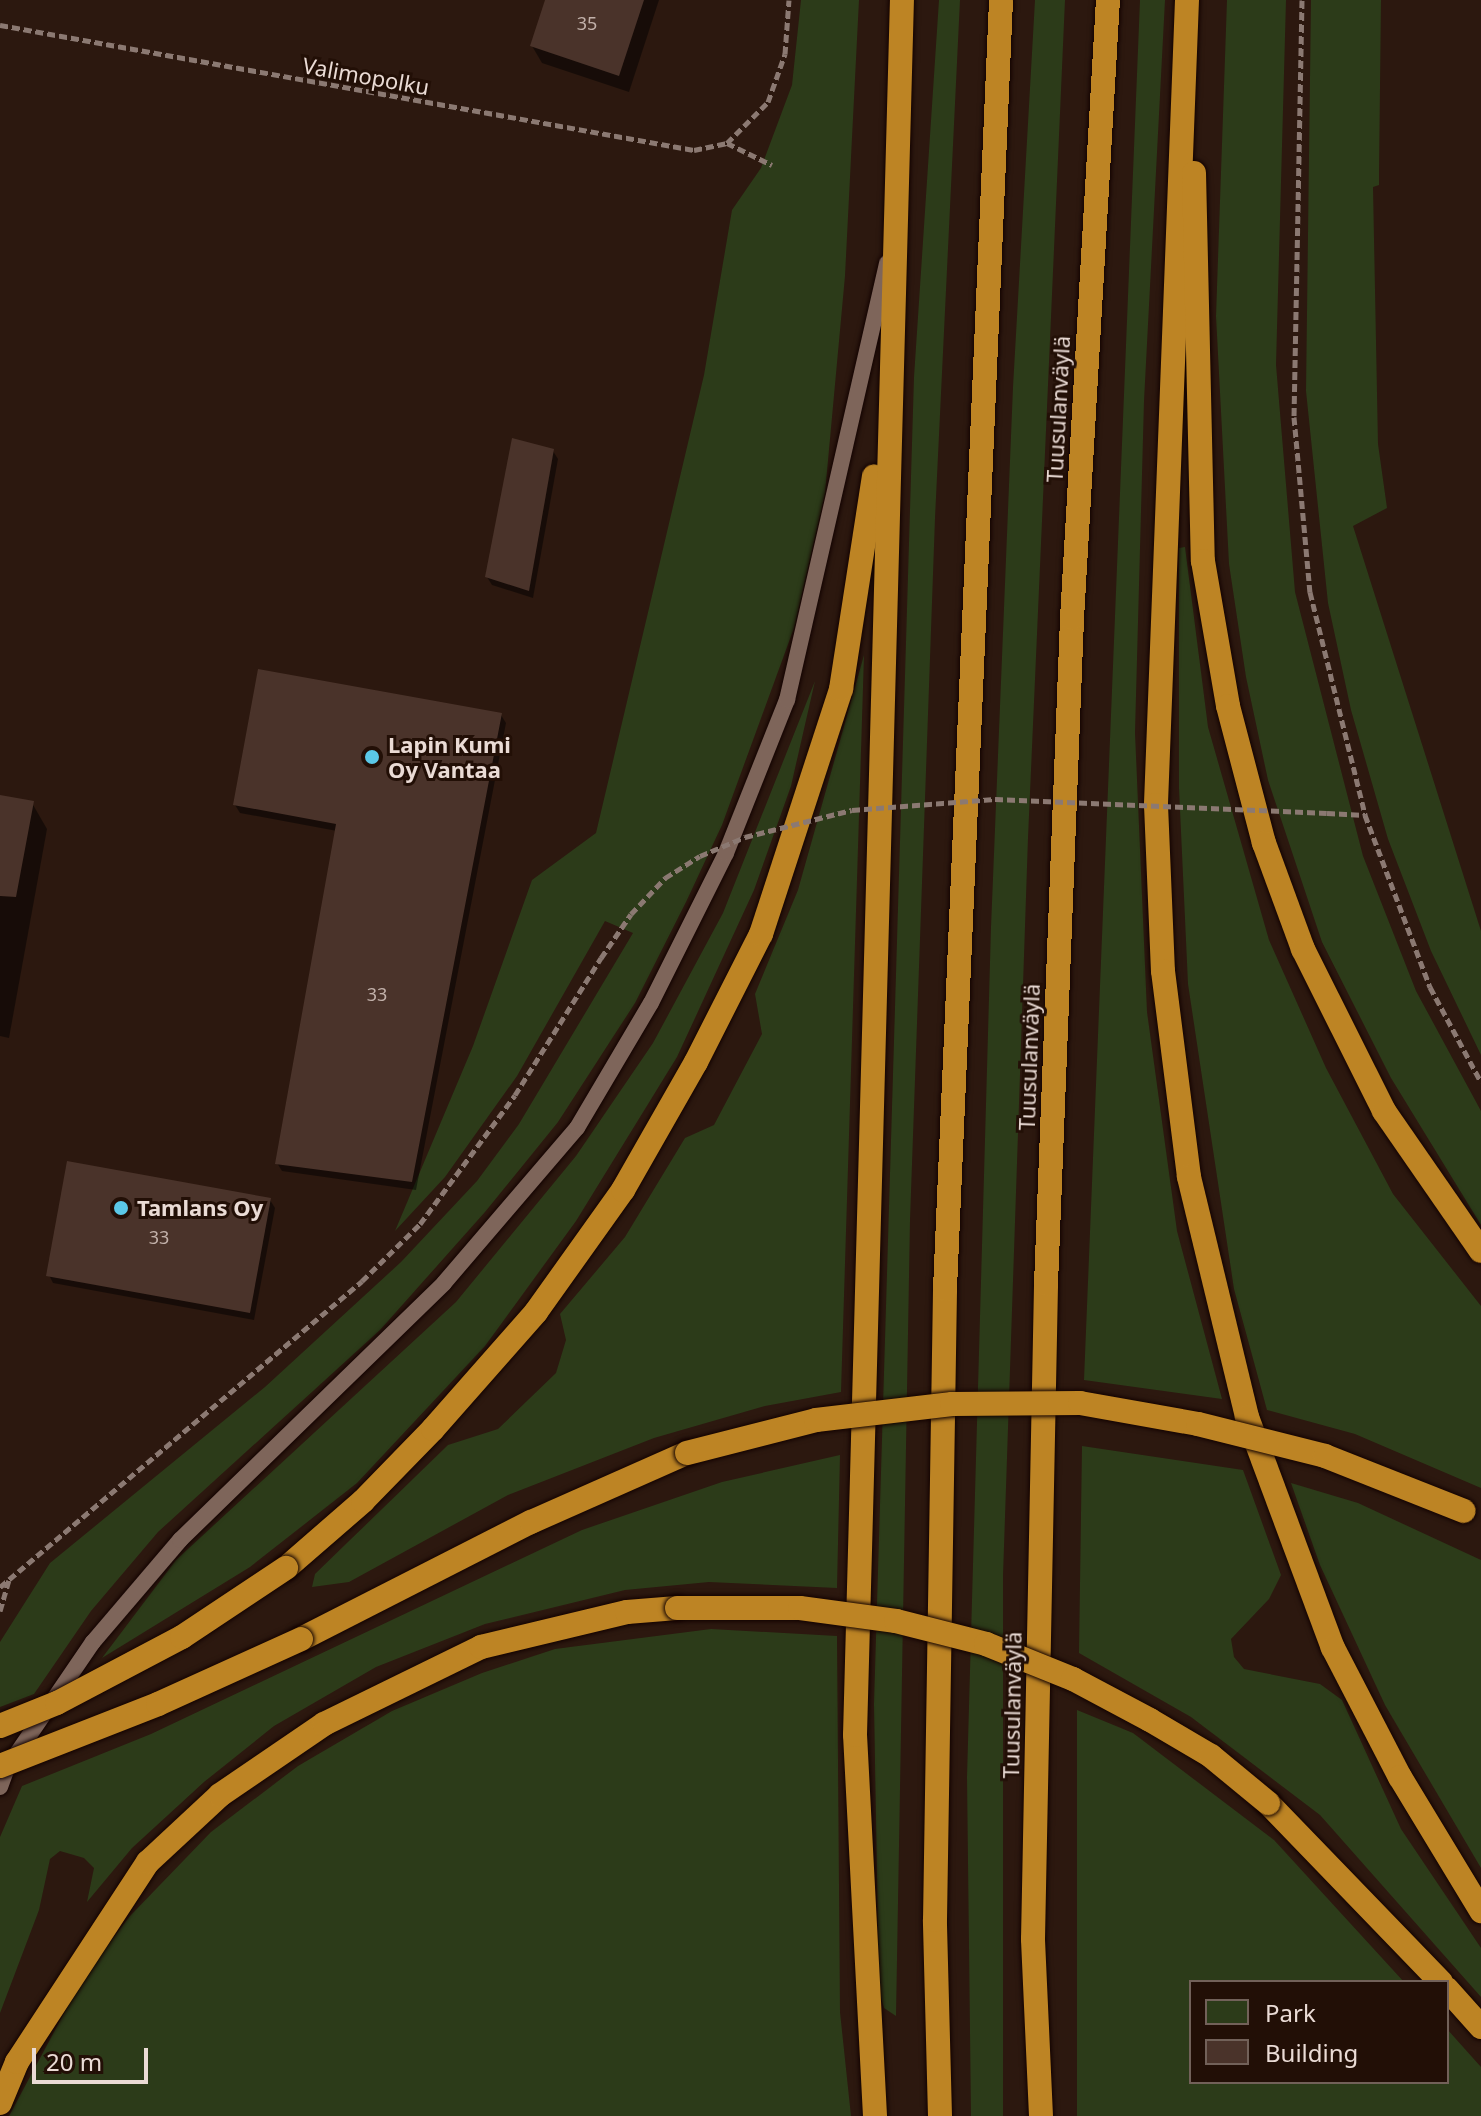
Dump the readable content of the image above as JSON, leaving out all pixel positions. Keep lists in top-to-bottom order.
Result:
{
  "streets": {
    "highway": ["Tuusulanväylä"],
    "path": ["Valimopolku"]
  },
  "places": ["Lapin Kumi Oy Vantaa", "Tamlans Oy"],
  "house_numbers": ["35", "33", "33"],
  "legend": ["Park", "Building"],
  "scale_bar": "20 m"
}
